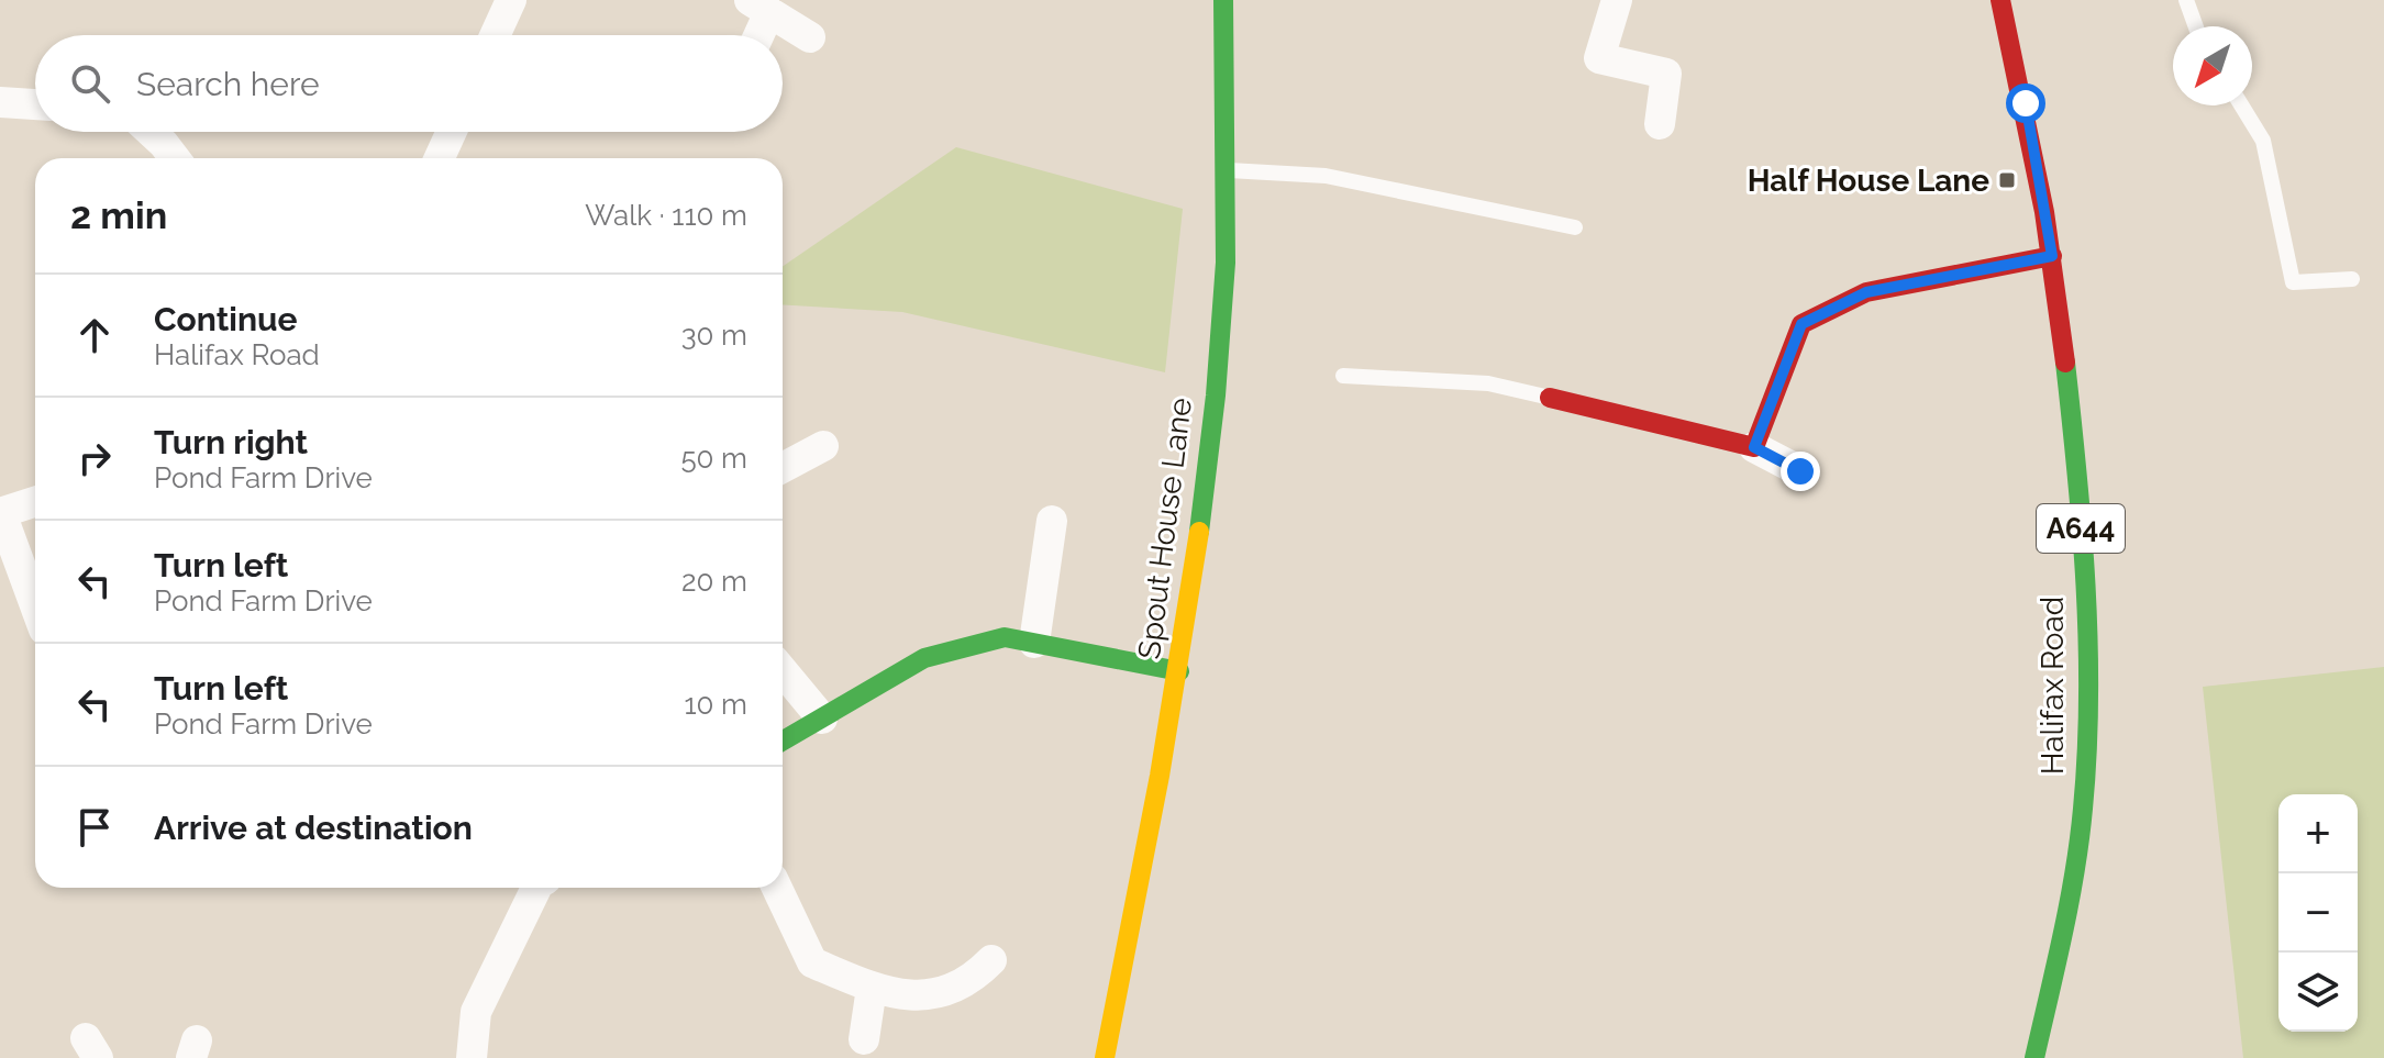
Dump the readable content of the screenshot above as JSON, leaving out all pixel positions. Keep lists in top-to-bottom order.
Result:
{
  "streets": {
    "street": ["Spout House Lane", "A644", "Halifax Road"]
  },
  "places": {
    "transit": ["Half House Lane"]
  },
  "north": "bottom left",
  "page": {
    "search": "Search here",
    "heading": ["2 min", "Walk · 110 m"],
    "list": [
      ["Continue", "Halifax Road", "30 m"],
      ["Turn right", "Pond Farm Drive", "50 m"],
      ["Turn left", "Pond Farm Drive", "20 m"],
      ["Turn left", "Pond Farm Drive", "10 m"],
      "Arrive at destination"
    ],
    "map_buttons": ["+", "−"]
  }
}
